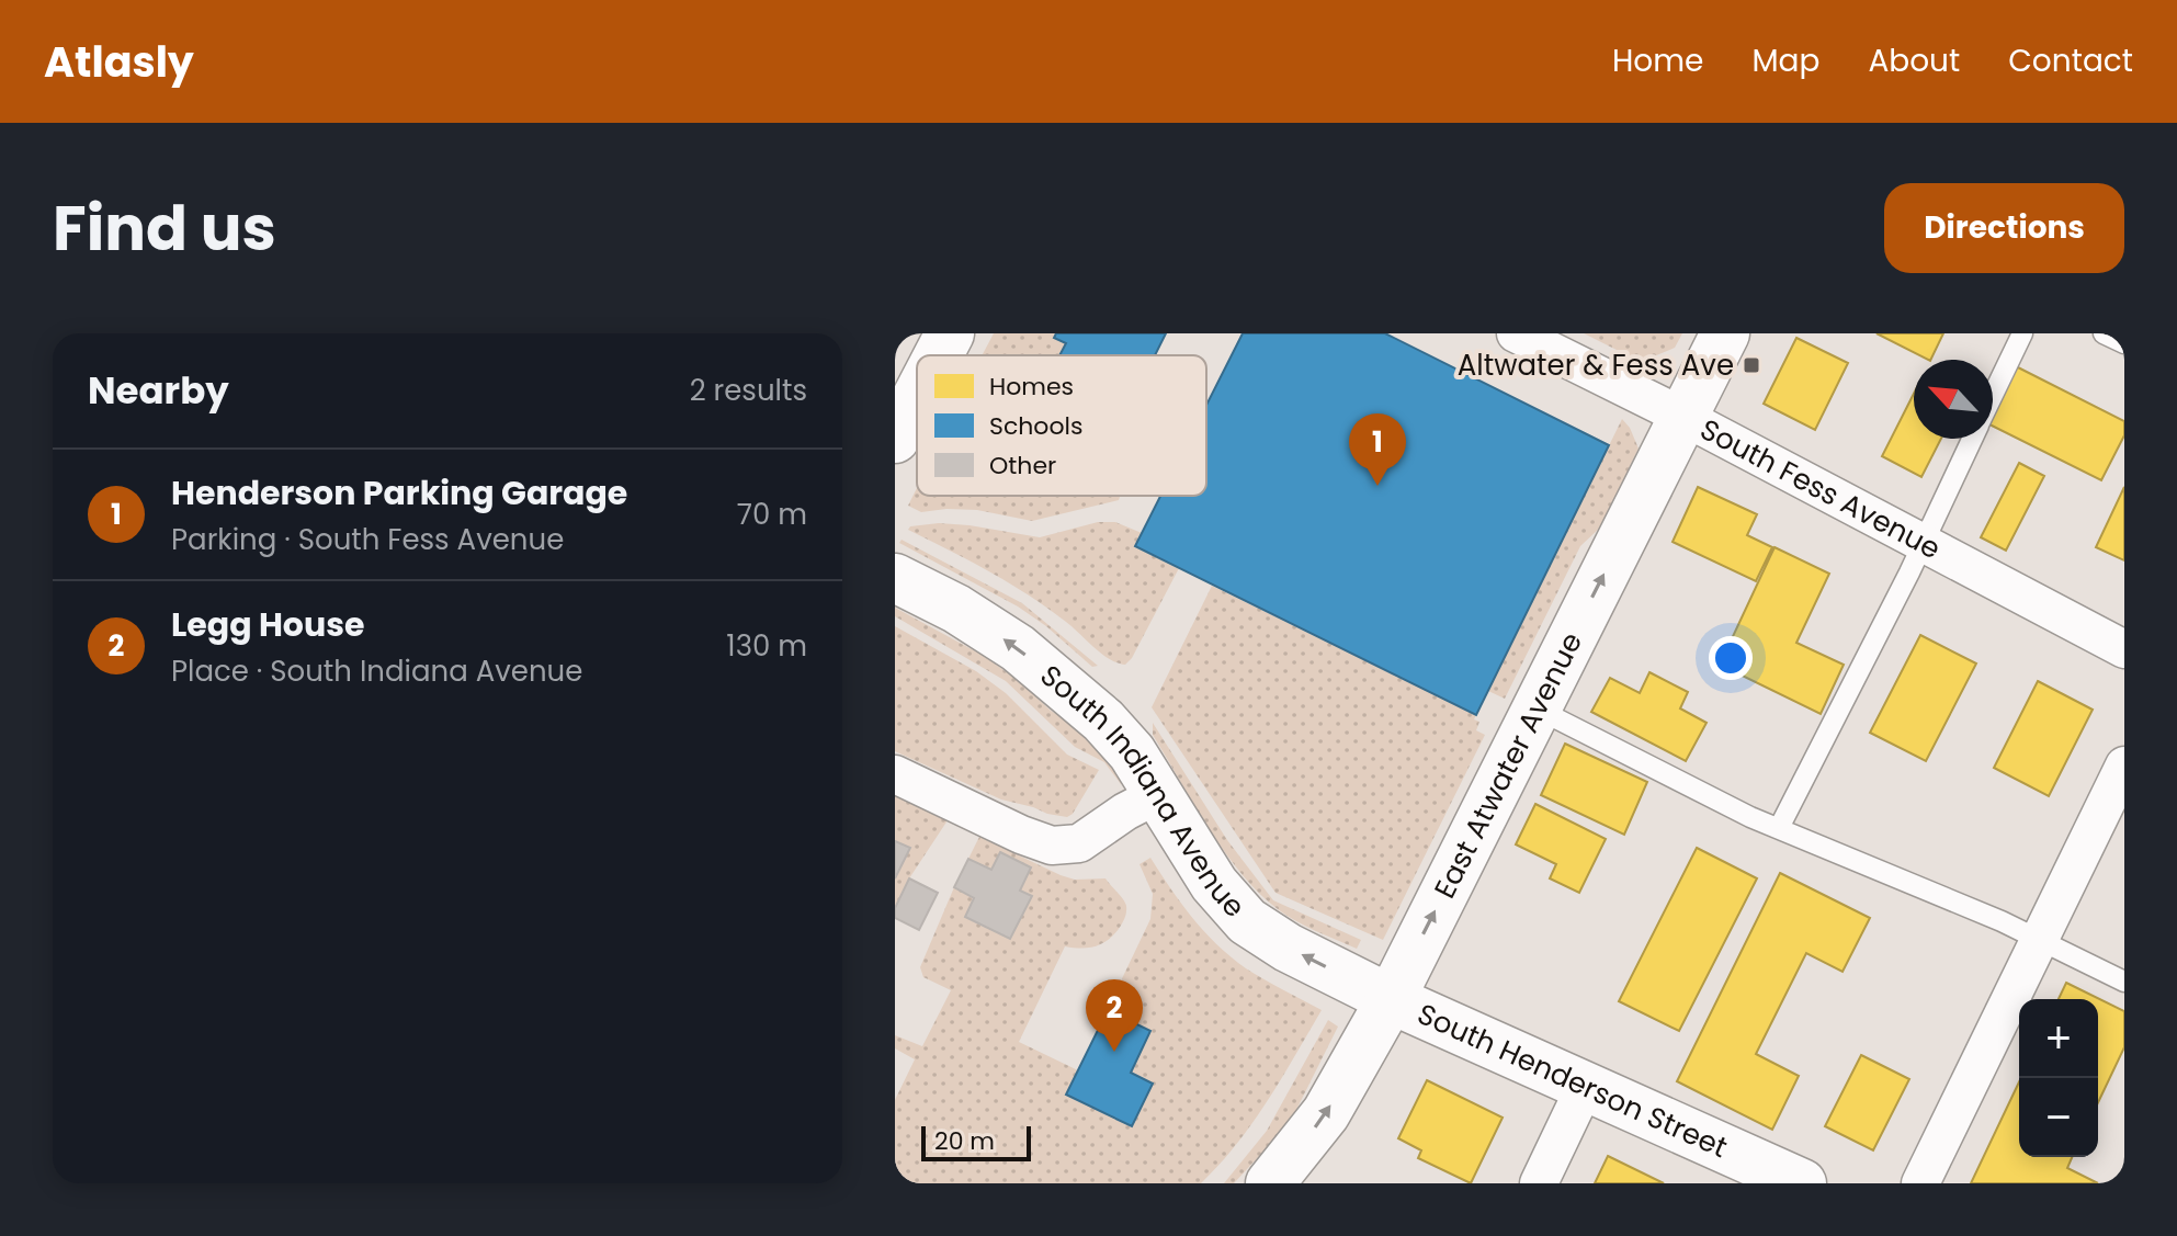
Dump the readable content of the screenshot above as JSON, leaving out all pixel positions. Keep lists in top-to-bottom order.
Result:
{
  "streets": {
    "street": [
      "South Fess Avenue",
      "East Atwater Avenue",
      "South Indiana Avenue",
      "South Henderson Street"
    ]
  },
  "crossings": [
    ["South Fess Avenue", "East Atwater Avenue"],
    ["East Atwater Avenue", "South Indiana Avenue"],
    ["East Atwater Avenue", "South Henderson Street"],
    ["South Indiana Avenue", "South Henderson Street"]
  ],
  "one_way": ["East Atwater Avenue", "South Indiana Avenue"],
  "places": {
    "transit": ["Altwater & Fess Ave"]
  },
  "legend": ["Homes", "Schools", "Other"],
  "scale_bar": "20 m",
  "north": "top left",
  "page": {
    "header": "Atlasly",
    "nav": [
      "Home",
      "Map",
      "About",
      "Contact"
    ],
    "title": "Find us",
    "buttons": "Directions",
    "heading": ["Nearby", "2 results"],
    "pins": ["1", "2"],
    "list": [
      {
        "mark": "1",
        "name": "Henderson Parking Garage",
        "note": "Parking · South Fess Avenue",
        "value": "70 m"
      },
      {
        "mark": "2",
        "name": "Legg House",
        "note": "Place · South Indiana Avenue",
        "value": "130 m"
      }
    ],
    "map_buttons": ["+", "−"],
    "scale": "20 m"
  }
}
